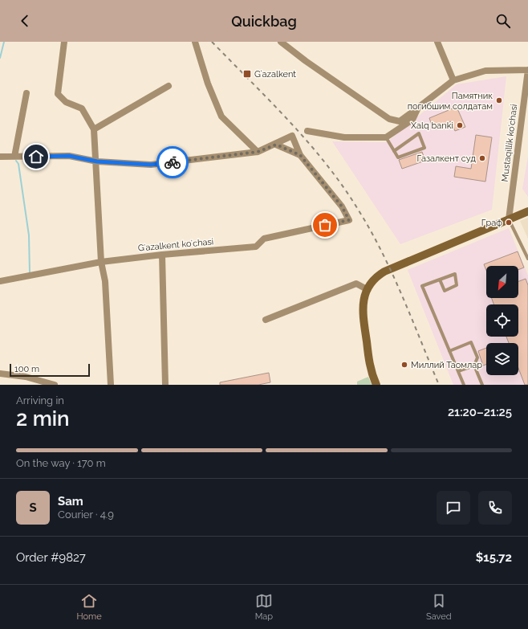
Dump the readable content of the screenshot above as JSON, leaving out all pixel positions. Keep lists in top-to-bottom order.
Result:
{
  "streets": {
    "street": ["Mustaqillik ko'chasi", "Gʻazalkent koʻchasi"]
  },
  "places": {
    "transit": ["Gʻazalkent"],
    "other": [
      "Памятник погибшим солдатам",
      "Xalq banki",
      "Газалкент суд",
      "Граф",
      "Миллий Таомлар"
    ]
  },
  "scale_bar": "100 m",
  "north": "bottom left",
  "page": {
    "header": "Quickbag",
    "scale": "100 m",
    "heading": ["2 min", "Arriving in", "21:20–21:25"],
    "panel": [
      "Sam",
      "Courier · 4.9",
      "Order #9827",
      "$15.72"
    ],
    "bar": "On the way · 170 m",
    "round": "S",
    "tabs": ["Home", "Map", "Saved"]
  }
}
